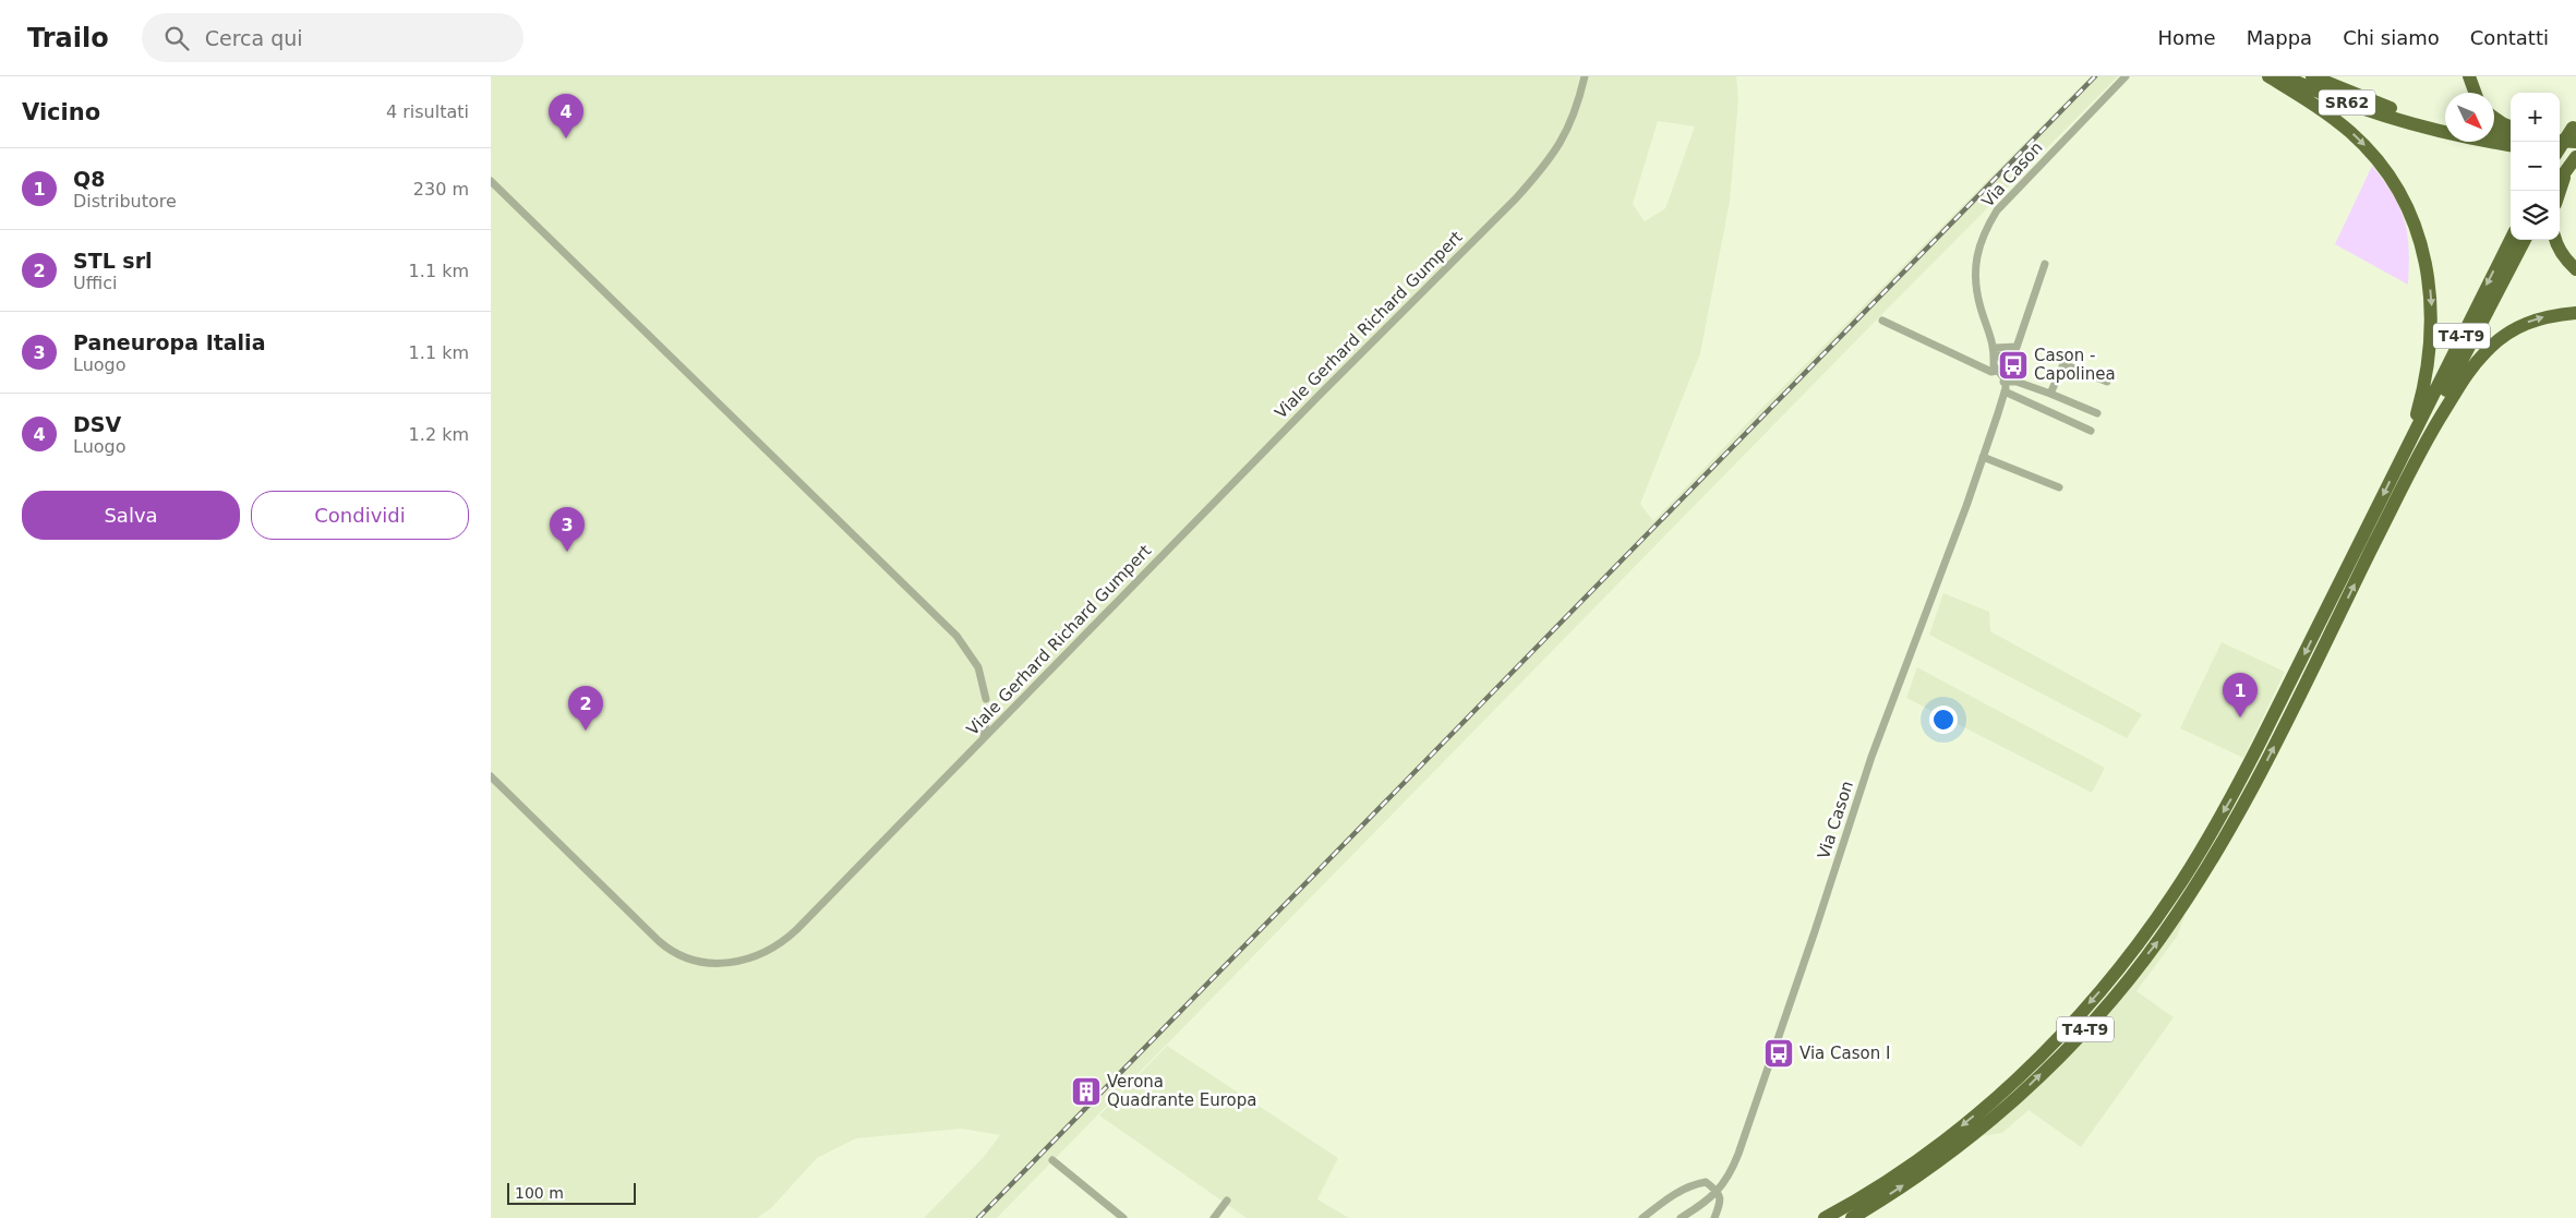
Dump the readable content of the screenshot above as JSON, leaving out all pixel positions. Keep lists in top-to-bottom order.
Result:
{
  "streets": {
    "highway": ["SR62", "T4-T9"],
    "street": ["Via Cason", "Viale Gerhard Richard Gumpert"]
  },
  "places": {
    "bus stop": ["Cason - Capolinea", "Via Cason I"],
    "building": ["Verona Quadrante Europa"]
  },
  "scale_bar": "100 m",
  "north": "bottom right",
  "page": {
    "header": "Trailo",
    "search": "Cerca qui",
    "nav": [
      "Home",
      "Mappa",
      "Chi siamo",
      "Contatti"
    ],
    "heading": ["Vicino", "4 risultati"],
    "map_buttons": ["+", "−"],
    "pins": [
      "4",
      "3",
      "1",
      "2"
    ],
    "list": [
      {
        "mark": "1",
        "name": "Q8",
        "note": "Distributore",
        "value": "230 m"
      },
      {
        "mark": "2",
        "name": "STL srl",
        "note": "Uffici",
        "value": "1.1 km"
      },
      {
        "mark": "3",
        "name": "Paneuropa Italia",
        "note": "Luogo",
        "value": "1.1 km"
      },
      {
        "mark": "4",
        "name": "DSV",
        "note": "Luogo",
        "value": "1.2 km"
      }
    ],
    "buttons": ["Salva", "Condividi"],
    "scale": "100 m"
  }
}
